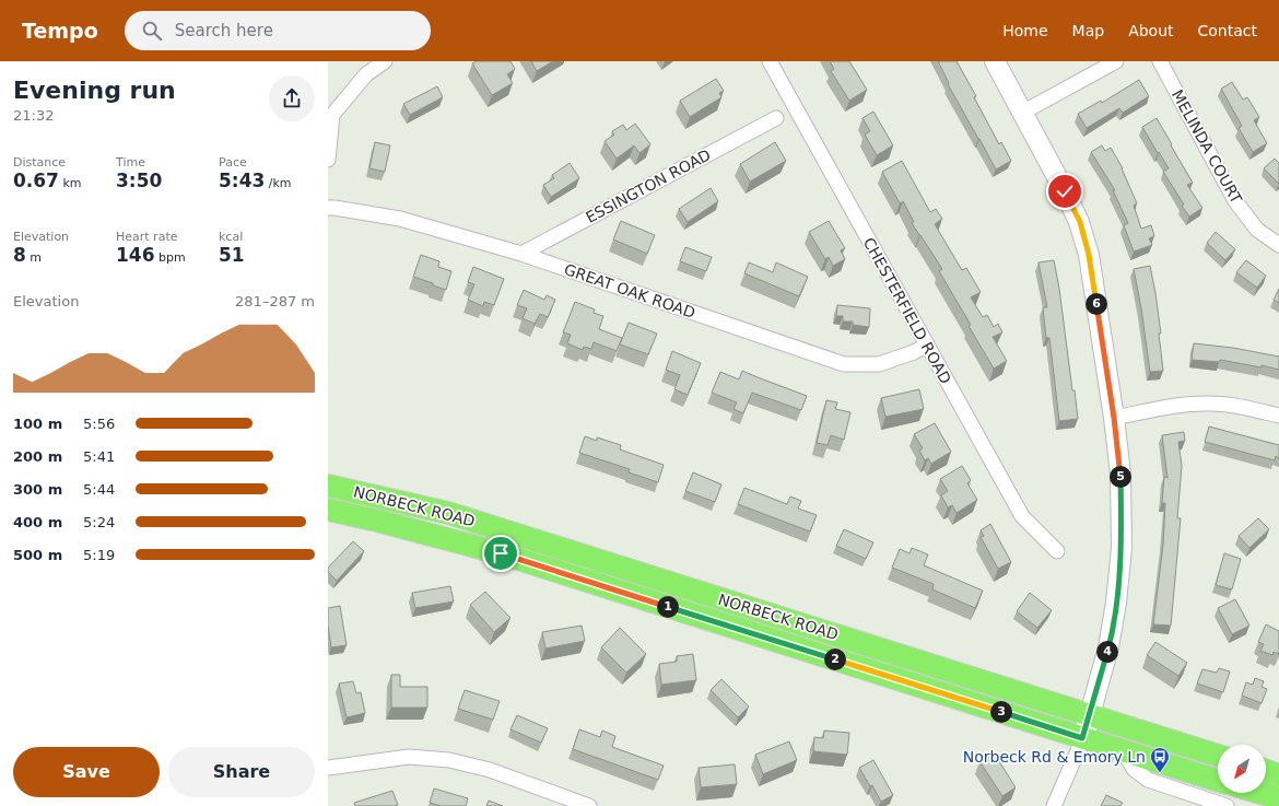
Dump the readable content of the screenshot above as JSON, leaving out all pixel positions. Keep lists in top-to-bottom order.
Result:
{
  "streets": {
    "main road": ["NORBECK ROAD"],
    "street": [
      "MELINDA COURT",
      "ESSINGTON ROAD",
      "GREAT OAK ROAD",
      "CHESTERFIELD ROAD"
    ]
  },
  "crossings": [
    ["ESSINGTON ROAD", "GREAT OAK ROAD"],
    ["GREAT OAK ROAD", "CHESTERFIELD ROAD"]
  ],
  "places": {
    "bus stop": ["Norbeck Rd & Emory Ln"]
  },
  "north": "bottom left",
  "page": {
    "header": "Tempo",
    "search": "Search here",
    "nav": [
      "Home",
      "Map",
      "About",
      "Contact"
    ],
    "heading": ["Evening run", "21:32"],
    "stats": [
      ["Distance", "0.67 km"],
      ["Time", "3:50"],
      ["Pace", "5:43 /km"],
      ["Elevation", "8 m"],
      ["Heart rate", "146 bpm"],
      ["kcal", "51"]
    ],
    "chart": ["Elevation", "281–287 m"],
    "pins": [
      "6",
      "5",
      "1",
      "4",
      "2",
      "3"
    ],
    "list": [
      {
        "name": "100 m",
        "note": "5:56"
      },
      {
        "name": "200 m",
        "note": "5:41"
      },
      {
        "name": "300 m",
        "note": "5:44"
      },
      {
        "name": "400 m",
        "note": "5:24"
      },
      {
        "name": "500 m",
        "note": "5:19"
      }
    ],
    "buttons": ["Save", "Share"]
  }
}
